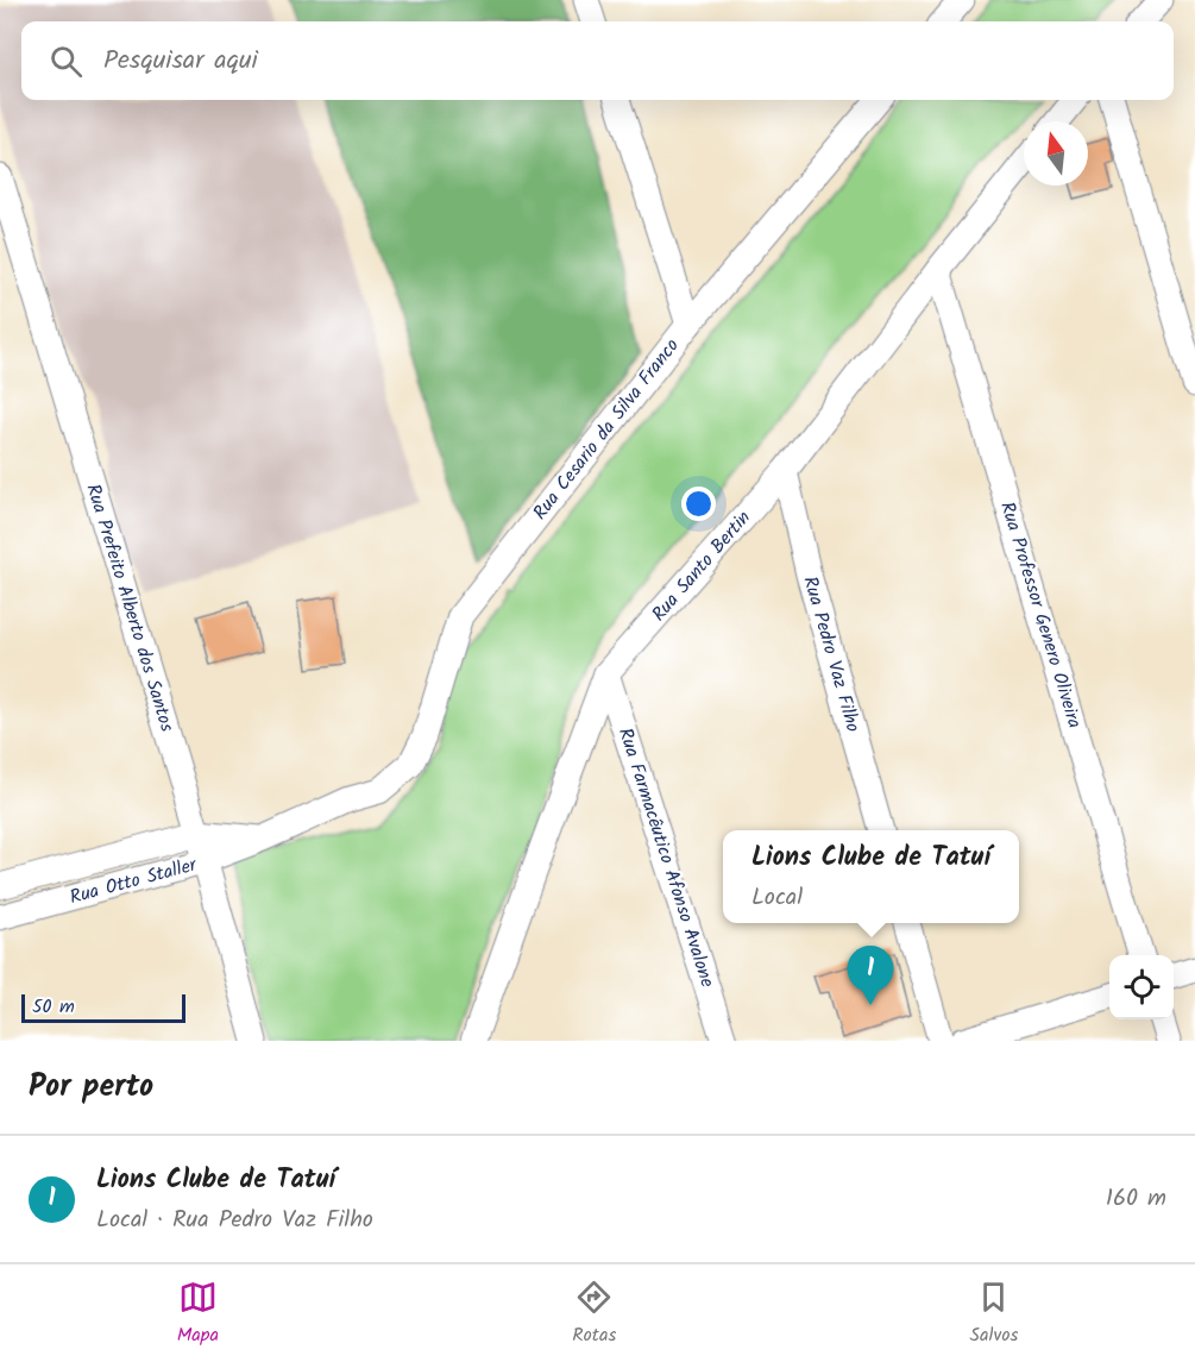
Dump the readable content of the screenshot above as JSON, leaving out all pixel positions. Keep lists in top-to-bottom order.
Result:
{
  "streets": {
    "street": [
      "Rua Cesario da Silva Franco",
      "Rua Santo Bertin",
      "Rua Prefeito Alberto dos Santos",
      "Rua Professor Genero Oliveira",
      "Rua Pedro Vaz Filho",
      "Rua Farmacêutico Afonso Avalone",
      "Rua Otto Staller"
    ]
  },
  "crossings": [
    ["Rua Cesario da Silva Franco", "Rua Otto Staller"],
    ["Rua Santo Bertin", "Rua Professor Genero Oliveira"],
    ["Rua Santo Bertin", "Rua Pedro Vaz Filho"],
    ["Rua Santo Bertin", "Rua Farmacêutico Afonso Avalone"],
    ["Rua Prefeito Alberto dos Santos", "Rua Otto Staller"]
  ],
  "scale_bar": "50 m",
  "north": "top",
  "page": {
    "search": "Pesquisar aqui",
    "popup": ["Lions Clube de Tatuí", "Local"],
    "pins": "1",
    "scale": "50 m",
    "heading": "Por perto",
    "list": [
      {
        "mark": "1",
        "name": "Lions Clube de Tatuí",
        "note": "Local · Rua Pedro Vaz Filho",
        "value": "160 m"
      }
    ],
    "nav": ["Mapa", "Rotas", "Salvos"]
  }
}
